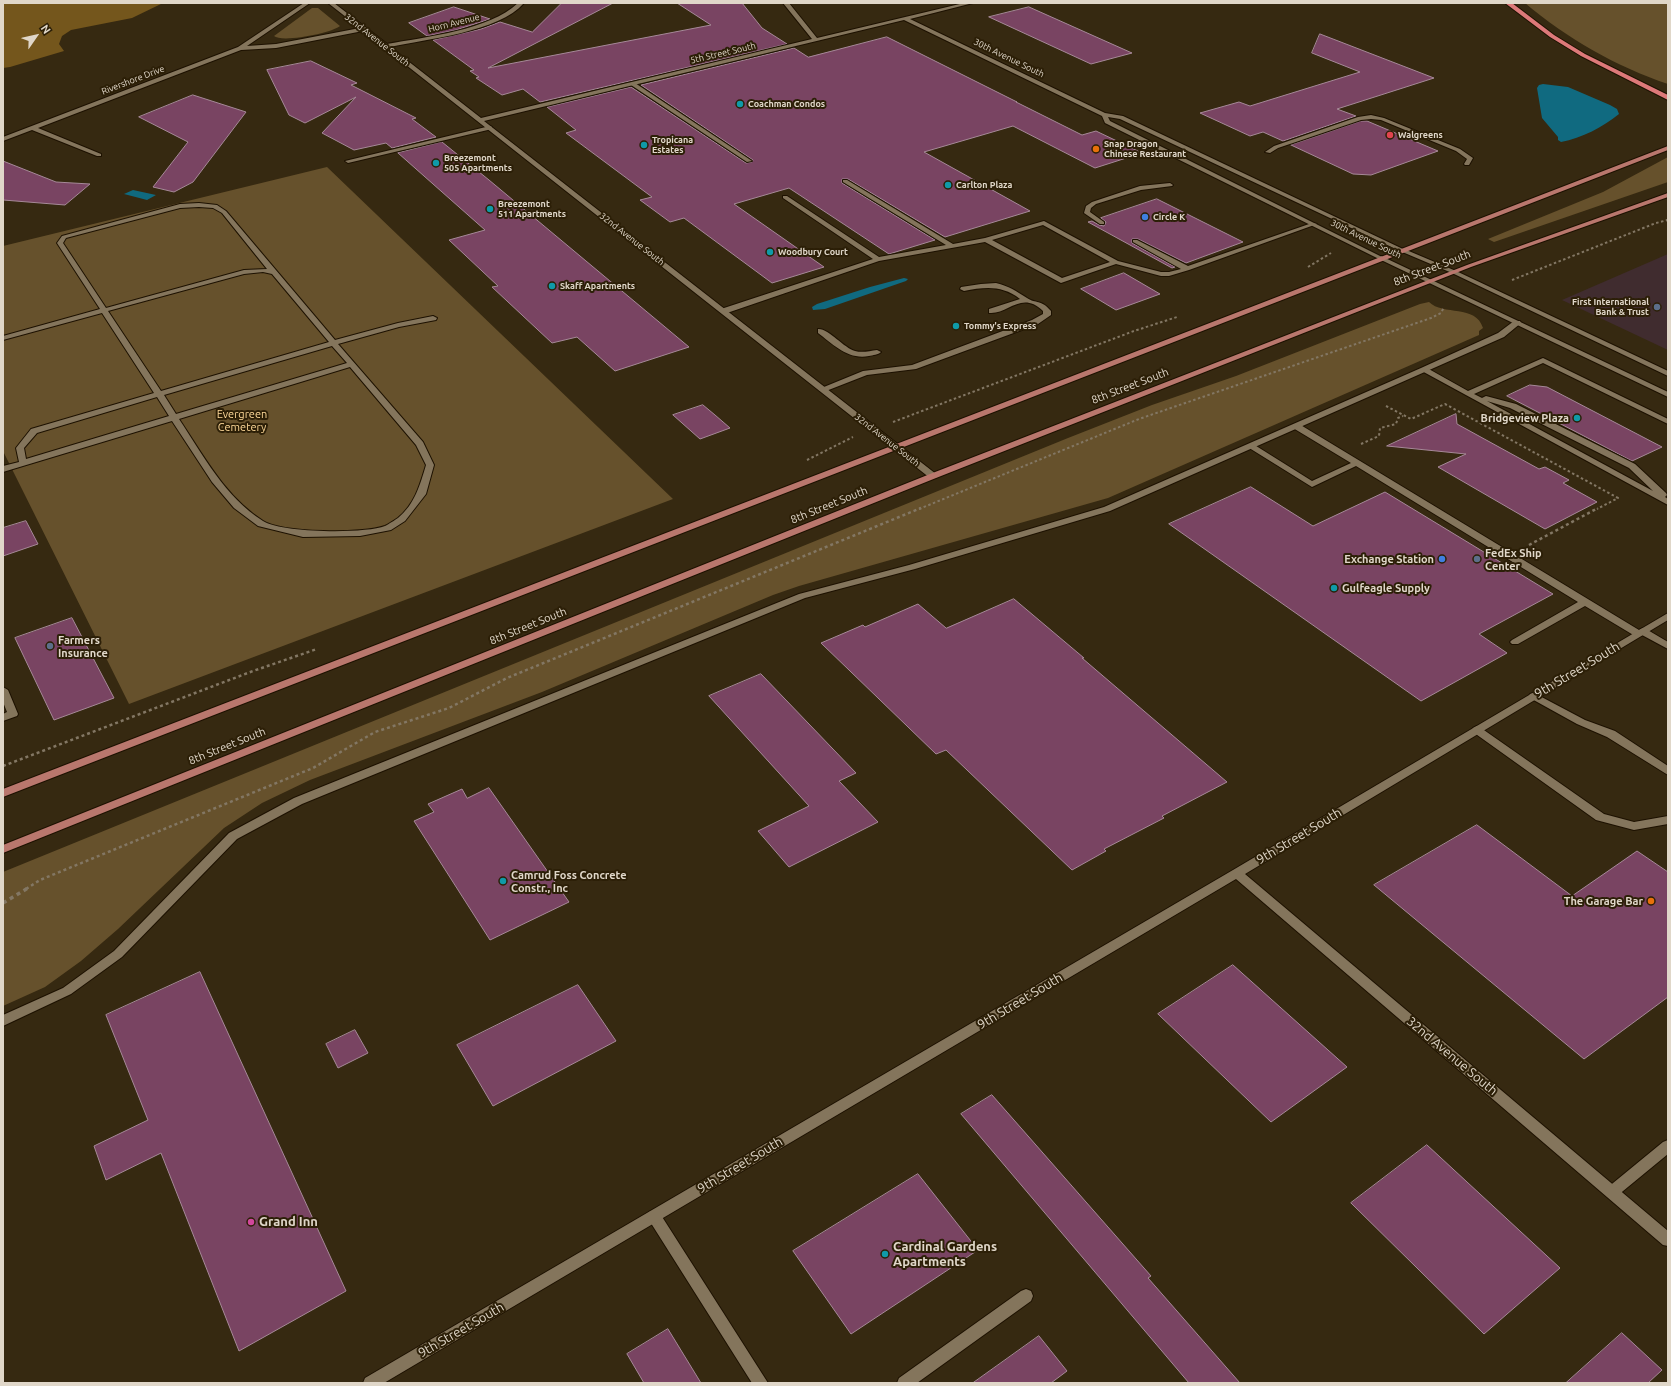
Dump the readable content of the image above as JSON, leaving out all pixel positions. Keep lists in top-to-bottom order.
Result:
{
  "streets": {
    "main road": ["8th Street South"],
    "street": [
      "Horn Avenue",
      "32nd Avenue South",
      "5th Street South",
      "30th Avenue South",
      "Rivershore Drive",
      "9th Street South"
    ]
  },
  "crossings": [
    ["Horn Avenue", "32nd Avenue South"],
    ["32nd Avenue South", "5th Street South"],
    ["32nd Avenue South", "Rivershore Drive"],
    ["32nd Avenue South", "8th Street South"],
    ["32nd Avenue South", "9th Street South"],
    ["5th Street South", "30th Avenue South"],
    ["30th Avenue South", "8th Street South"]
  ],
  "parks": ["Evergreen Cemetery"],
  "places": [
    "Coachman Condos",
    "Walgreens",
    "Tropicana Estates",
    "Snap Dragon Chinese Restaurant",
    "Breezemont 505 Apartments",
    "Carlton Plaza",
    "Breezemont 511 Apartments",
    "Circle K",
    "Woodbury Court",
    "Skaff Apartments",
    "First International Bank & Trust",
    "Tommy's Express",
    "Bridgeview Plaza",
    "Exchange Station",
    "FedEx Ship Center",
    "Gulfeagle Supply",
    "Farmers Insurance",
    "Camrud Foss Concrete Constr., Inc",
    "The Garage Bar",
    "Grand Inn",
    "Cardinal Gardens Apartments"
  ],
  "north": "top right"
}
